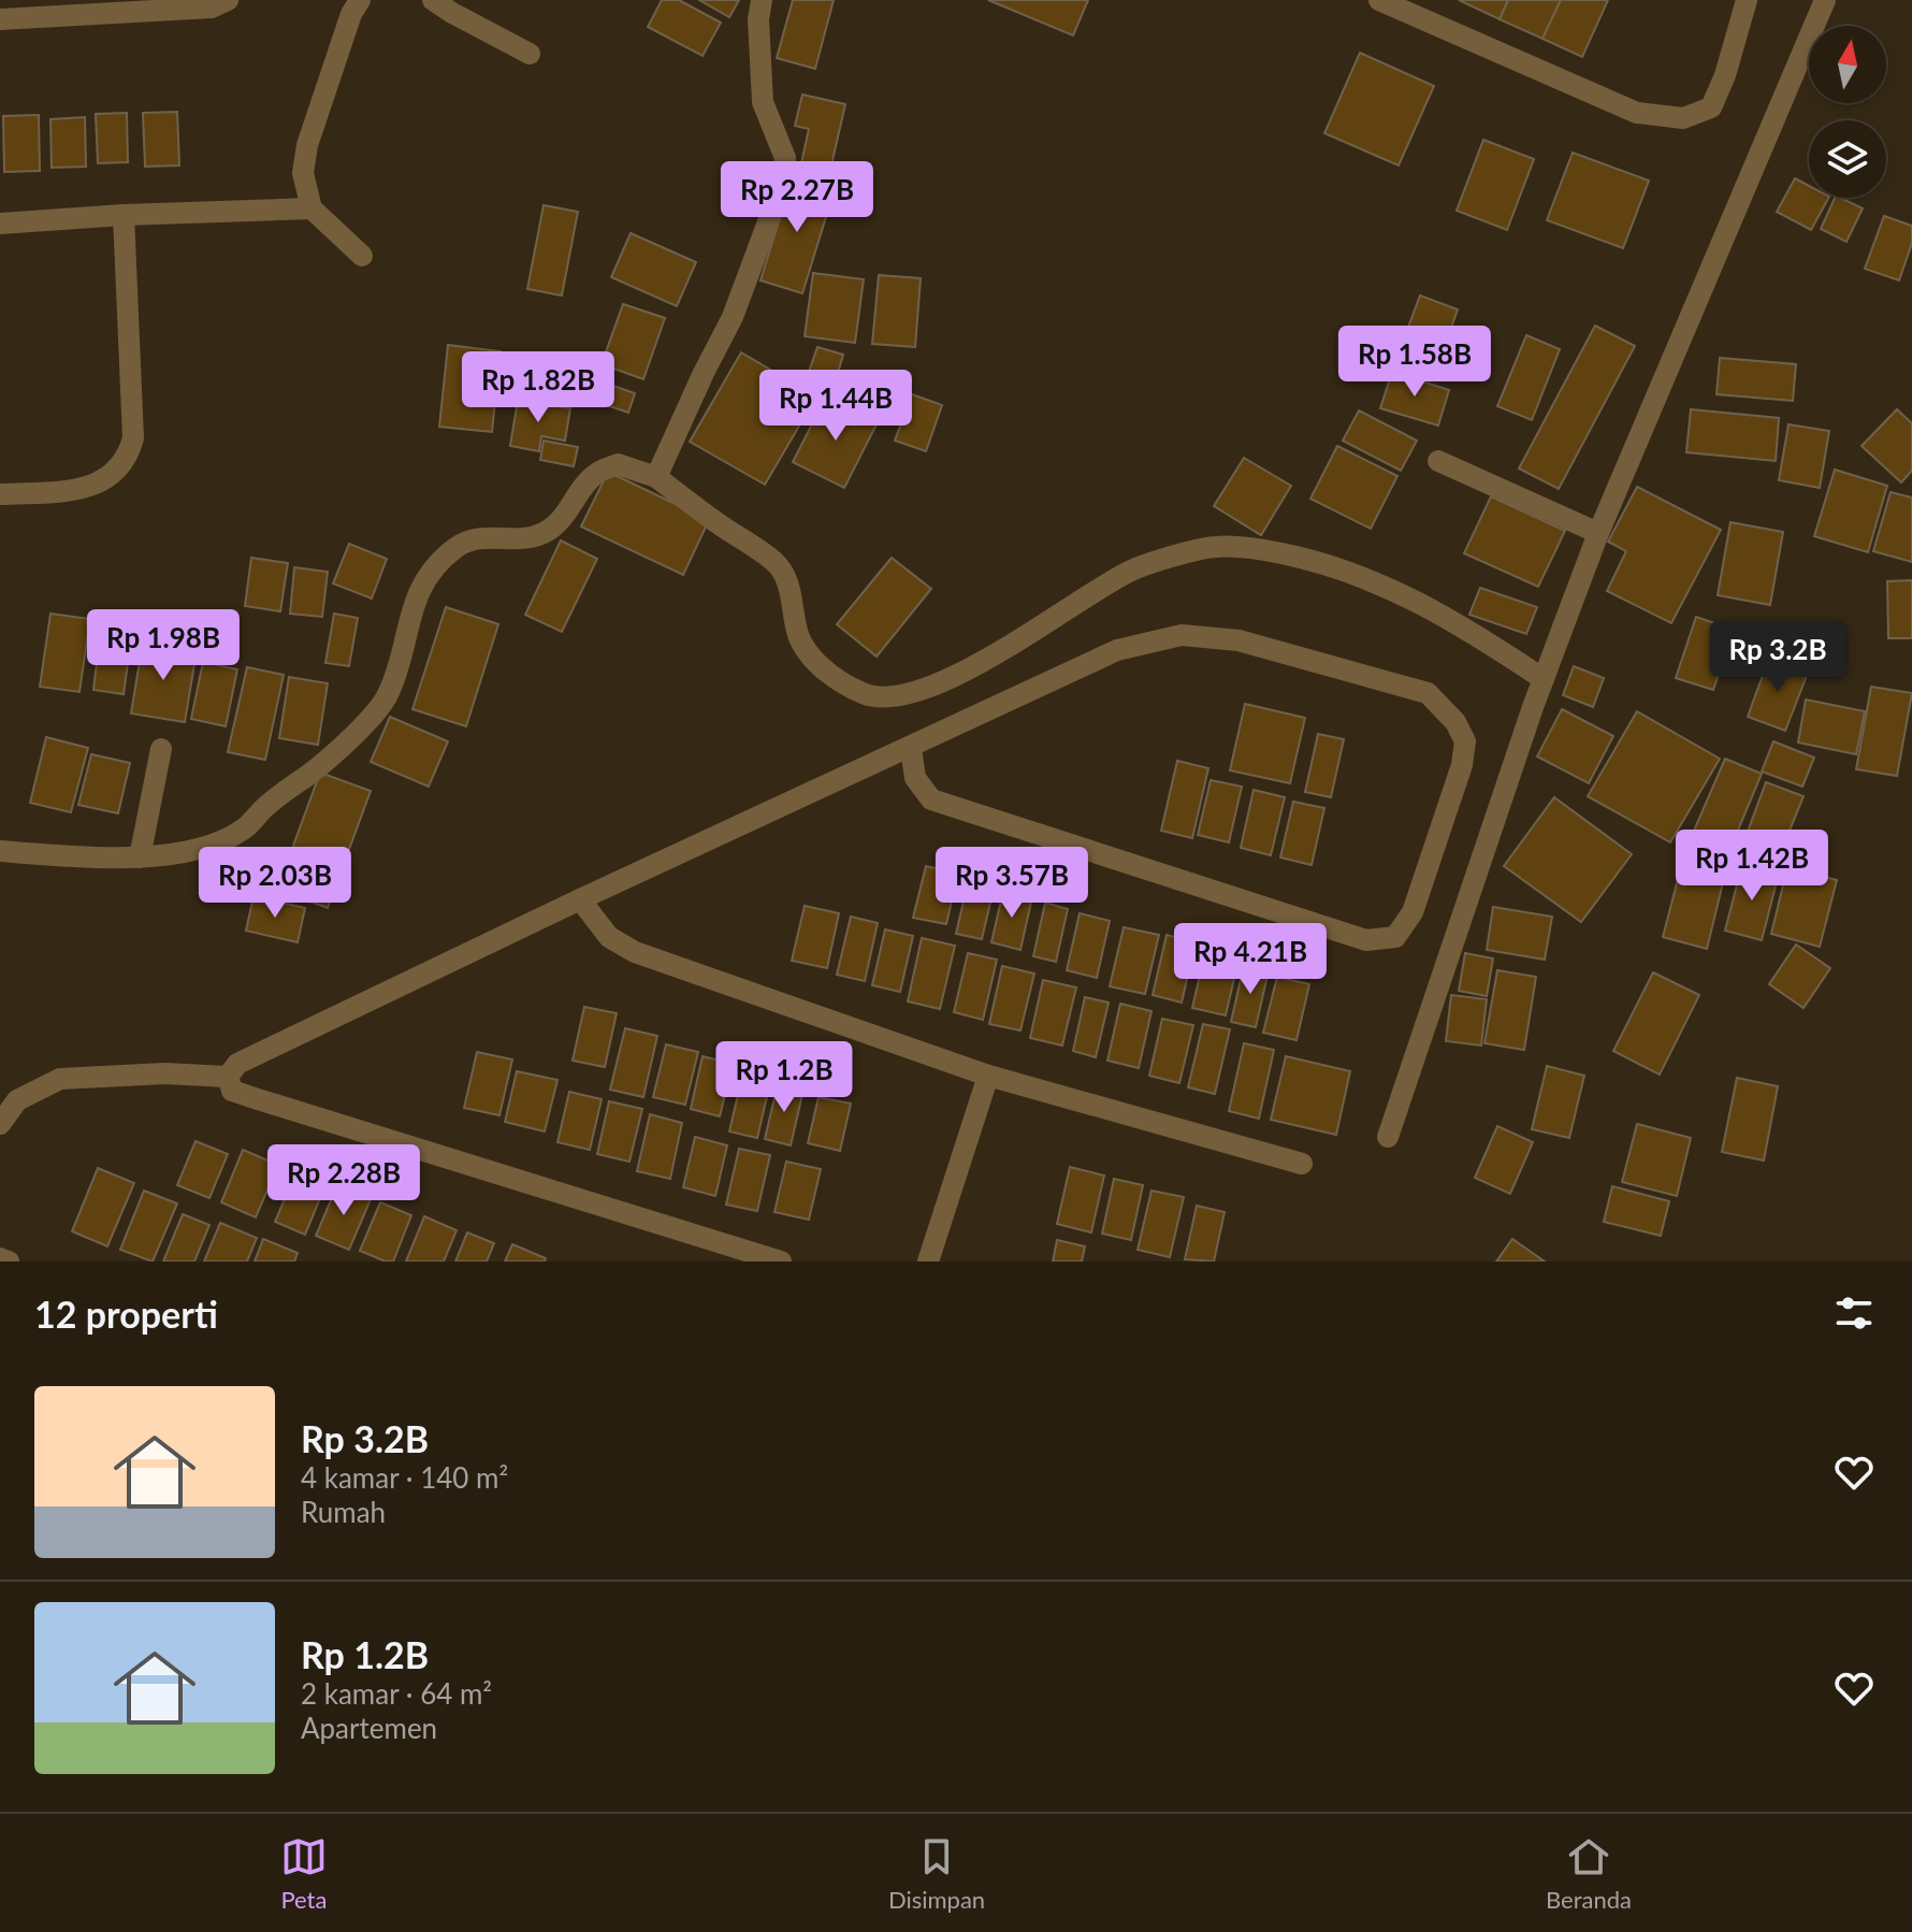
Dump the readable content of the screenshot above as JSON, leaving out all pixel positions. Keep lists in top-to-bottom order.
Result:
{
  "north": "top",
  "page": {
    "price": [
      "Rp 2.27B",
      "Rp 1.58B",
      "Rp 1.82B",
      "Rp 1.44B",
      "Rp 1.98B",
      "Rp 3.2B",
      "Rp 1.42B",
      "Rp 2.03B",
      "Rp 3.57B",
      "Rp 4.21B",
      "Rp 1.2B",
      "Rp 2.28B"
    ],
    "heading": "12 properti",
    "list": [
      {
        "name": "Rp 3.2B",
        "note": "4 kamar · 140 m² · Rumah"
      },
      {
        "name": "Rp 1.2B",
        "note": "2 kamar · 64 m² · Apartemen"
      }
    ],
    "tabs": ["Peta", "Disimpan", "Beranda"]
  }
}
